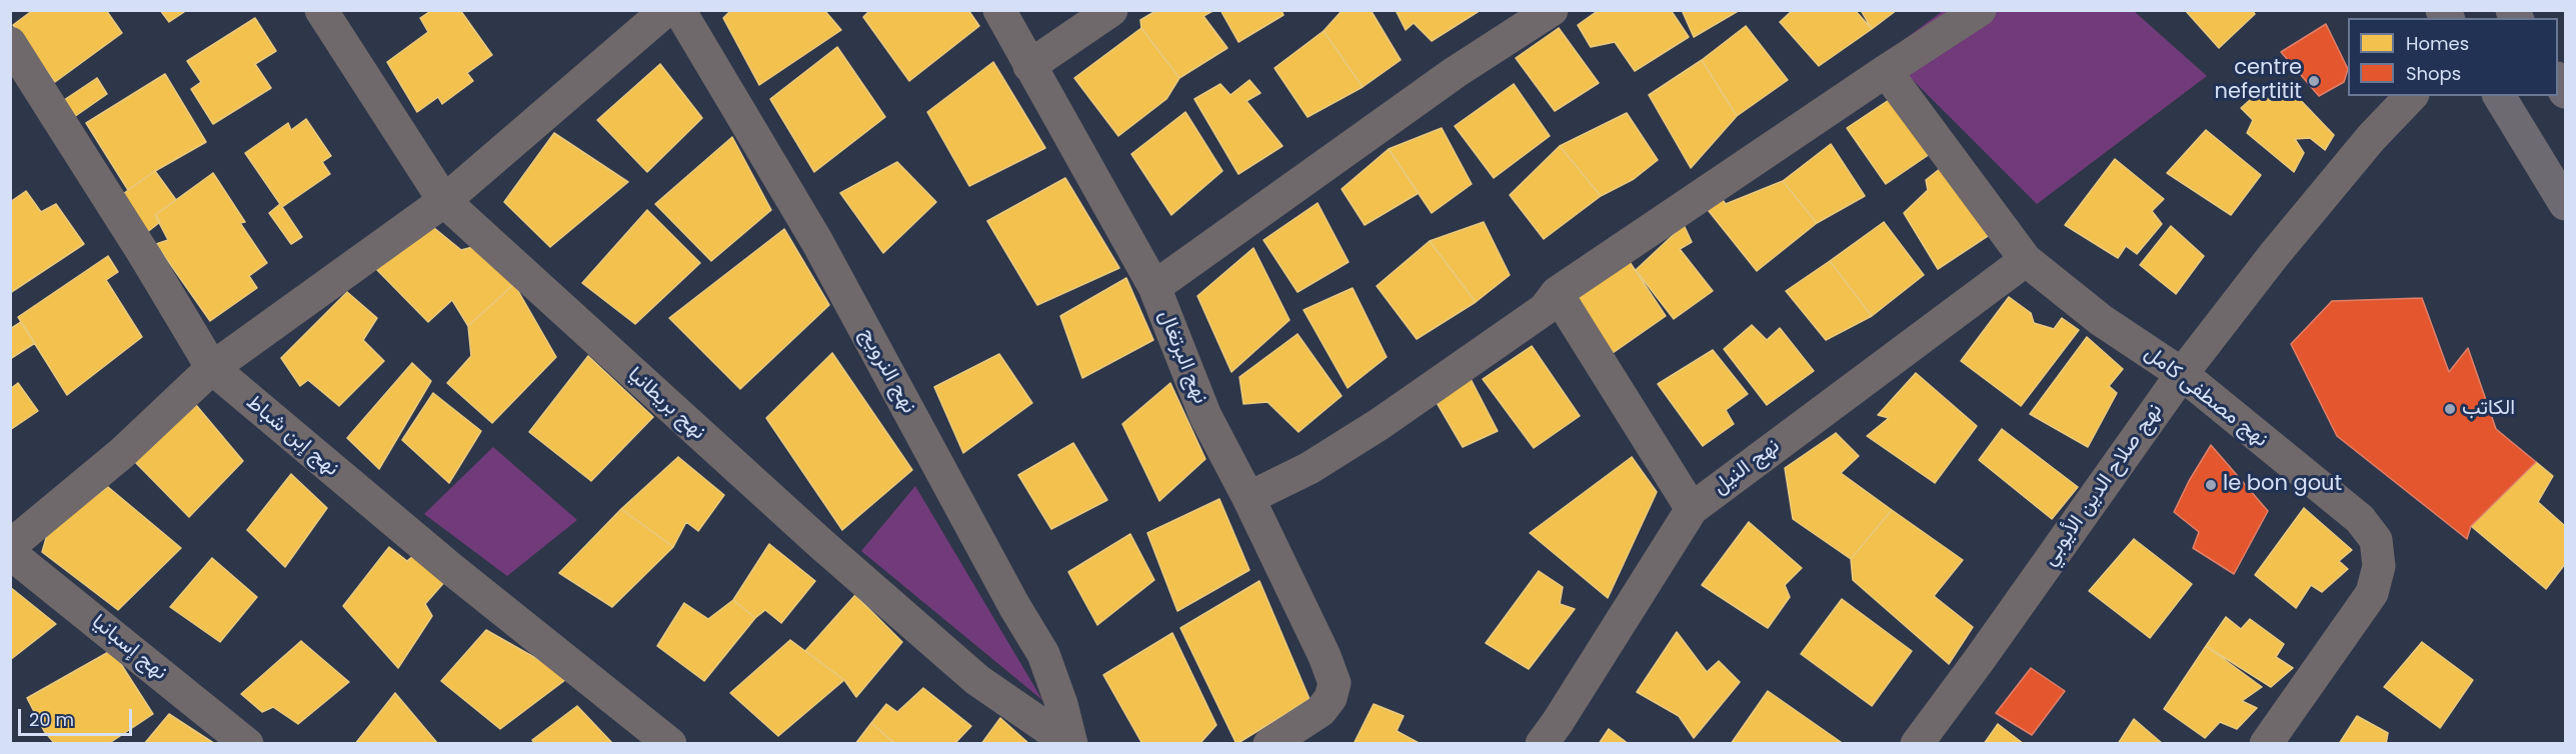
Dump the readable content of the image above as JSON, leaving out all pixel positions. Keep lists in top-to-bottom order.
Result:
{
  "streets": {
    "street": [
      "نهج البرتغال",
      "نهج النرويج",
      "نهج مصطفى كامل",
      "نهج بريطانيا",
      "نهج إبن شباط",
      "نهج النيل",
      "نهج صلاح الدين الأيوبي",
      "نهج إسبانيا"
    ]
  },
  "crossings": [
    ["نهج النرويج", "نهج بريطانيا"],
    ["نهج مصطفى كامل", "نهج النيل"],
    ["نهج مصطفى كامل", "نهج صلاح الدين الأيوبي"]
  ],
  "places": ["centre nefertitit", "الكاتب", "le bon gout"],
  "legend": ["Homes", "Shops"],
  "scale_bar": "20 m"
}
